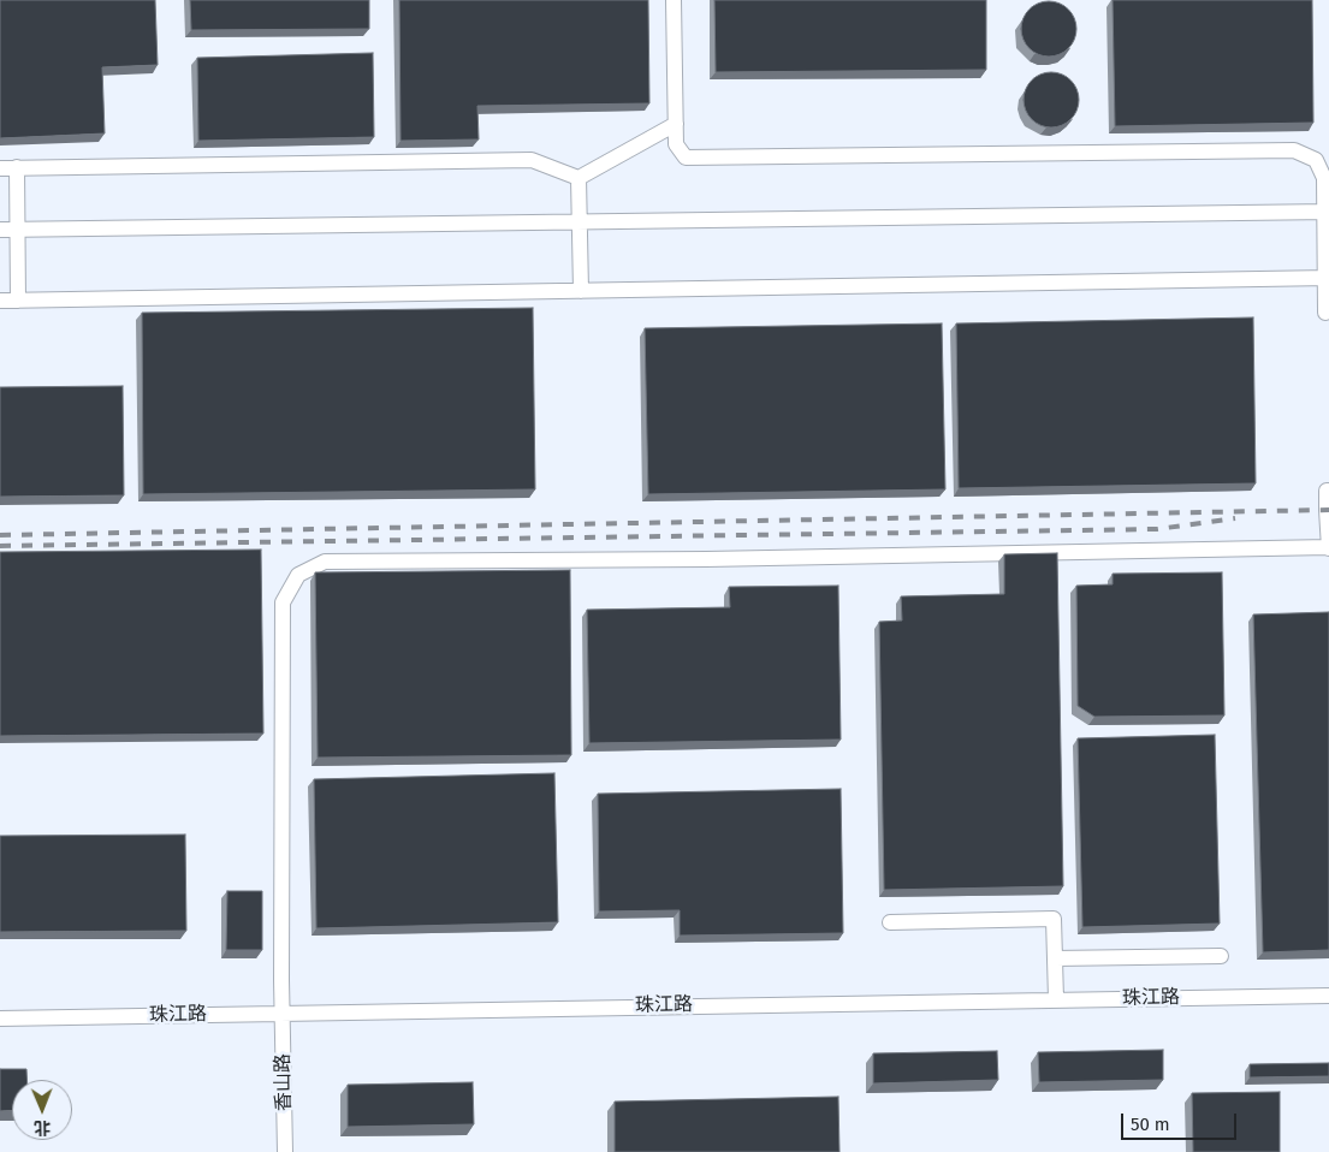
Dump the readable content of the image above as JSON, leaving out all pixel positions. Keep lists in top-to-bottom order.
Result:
{
  "streets": {
    "street": ["珠江路", "香山路"]
  },
  "crossings": [
    ["珠江路", "香山路"]
  ],
  "scale_bar": "50 m",
  "north": "bottom"
}
